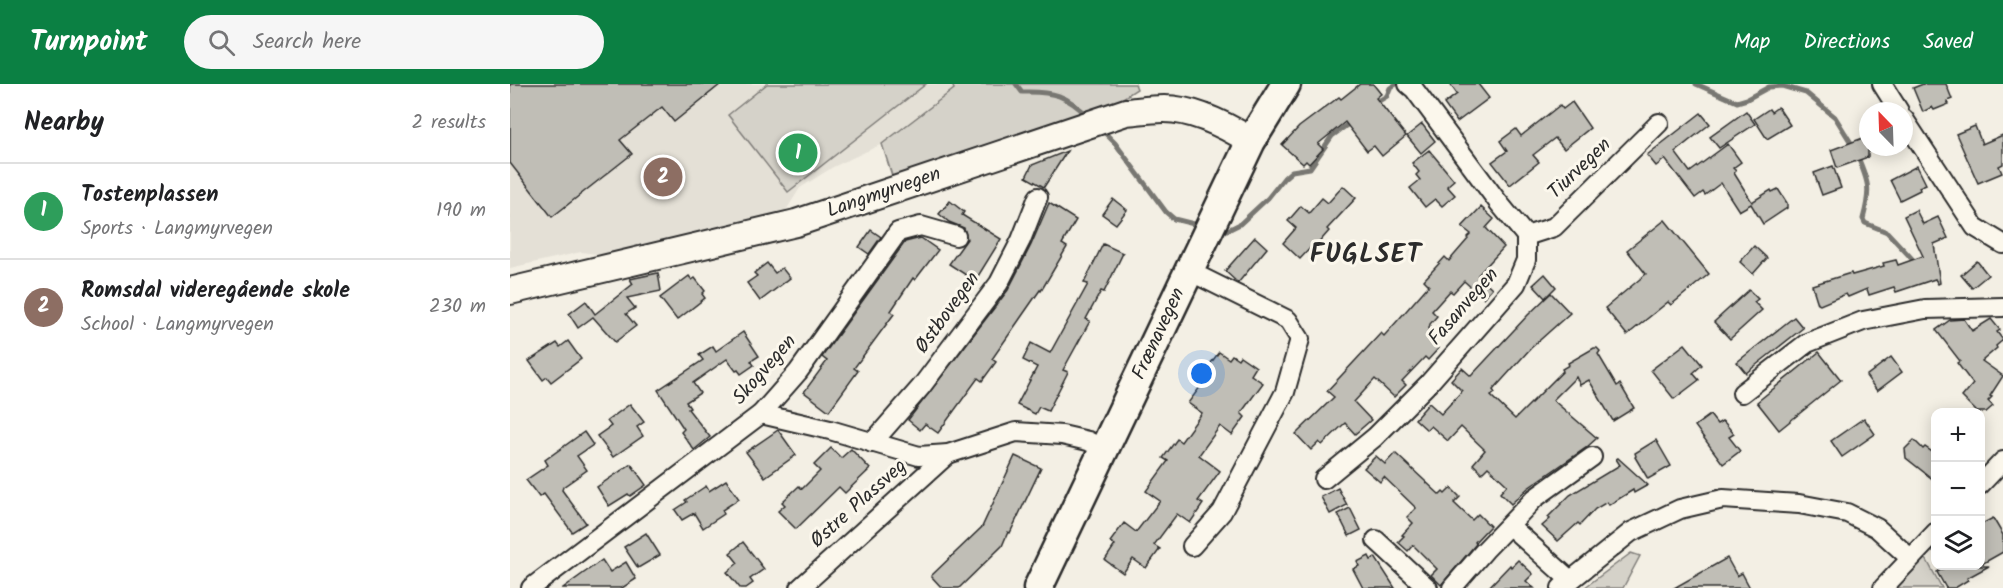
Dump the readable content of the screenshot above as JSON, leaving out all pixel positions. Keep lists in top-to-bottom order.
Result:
{
  "streets": {
    "main road": ["Langmyrvegen", "Frænavegen"],
    "street": [
      "Tiurvegen",
      "Fasanvegen",
      "Østbovegen",
      "Skogvegen",
      "Østre Plassveg"
    ]
  },
  "crossings": [
    ["Tiurvegen", "Fasanvegen"],
    ["Langmyrvegen", "Frænavegen"]
  ],
  "districts": ["FUGLSET"],
  "north": "top left",
  "page": {
    "header": "Turnpoint",
    "search": "Search here",
    "nav": ["Map", "Directions", "Saved"],
    "heading": ["Nearby", "2 results"],
    "pins": ["1", "2"],
    "list": [
      {
        "mark": "1",
        "name": "Tostenplassen",
        "note": "Sports · Langmyrvegen",
        "value": "190 m"
      },
      {
        "mark": "2",
        "name": "Romsdal videregående skole",
        "note": "School · Langmyrvegen",
        "value": "230 m"
      }
    ],
    "map_buttons": ["+", "−"]
  }
}
